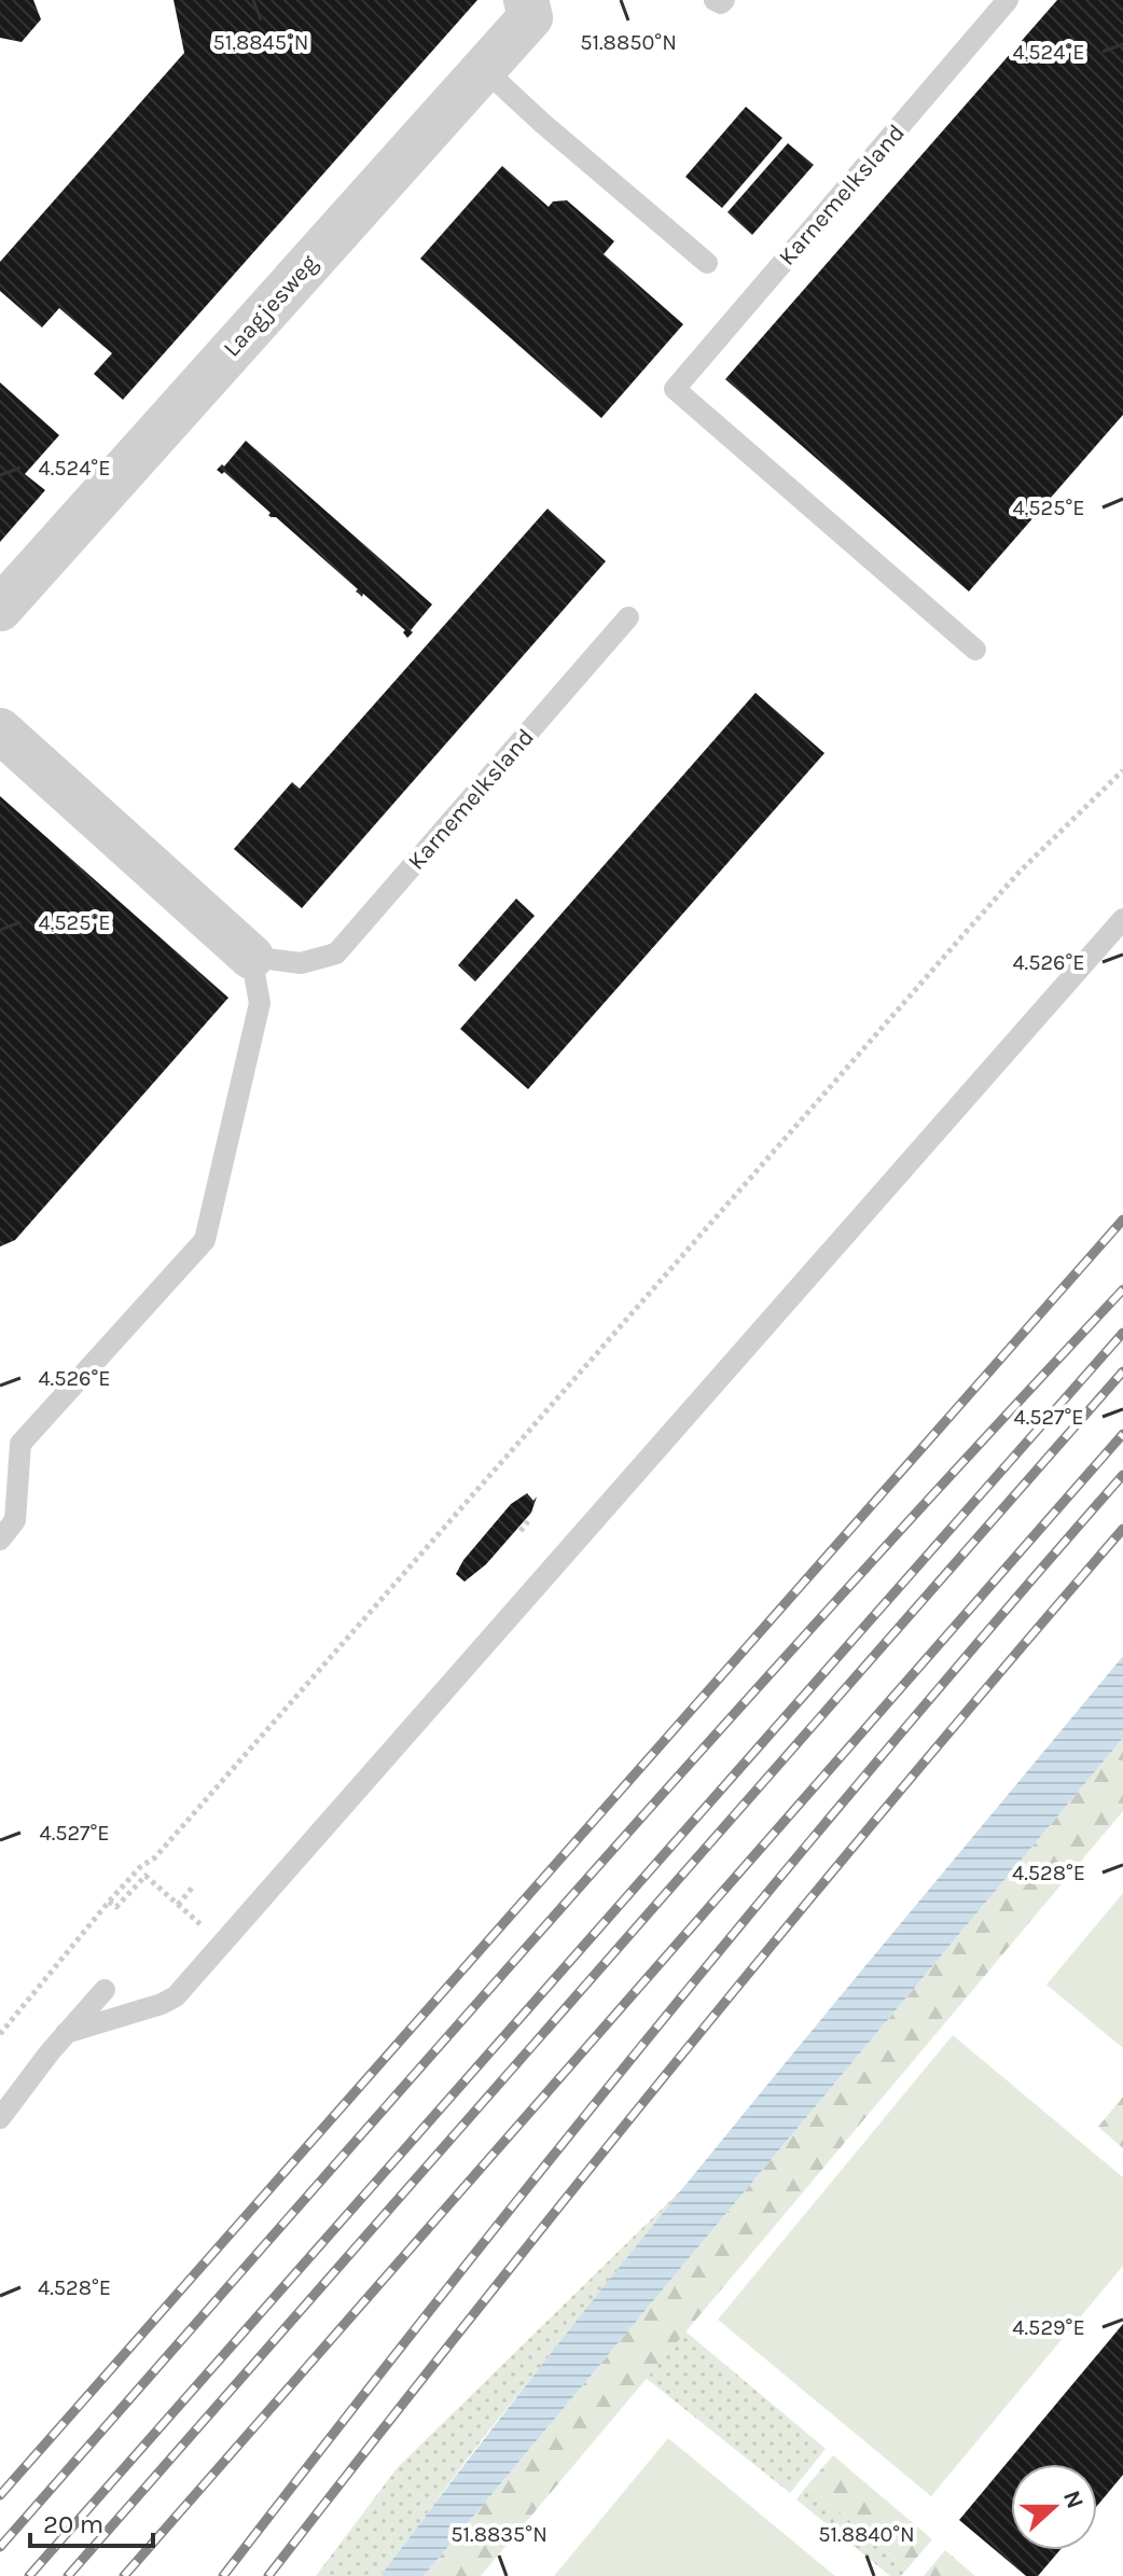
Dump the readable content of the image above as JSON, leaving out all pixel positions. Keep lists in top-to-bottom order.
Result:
{
  "streets": {
    "street": ["Laagjesweg"],
    "lane": ["Karnemelksland"]
  },
  "scale_bar": "20 m",
  "north": "right",
  "coordinates": [
    "51.8845°N",
    "51.8850°N",
    "4.524°E",
    "4.525°E",
    "4.526°E",
    "4.527°E",
    "4.528°E",
    "4.529°E",
    "51.8835°N",
    "51.8840°N"
  ]
}
